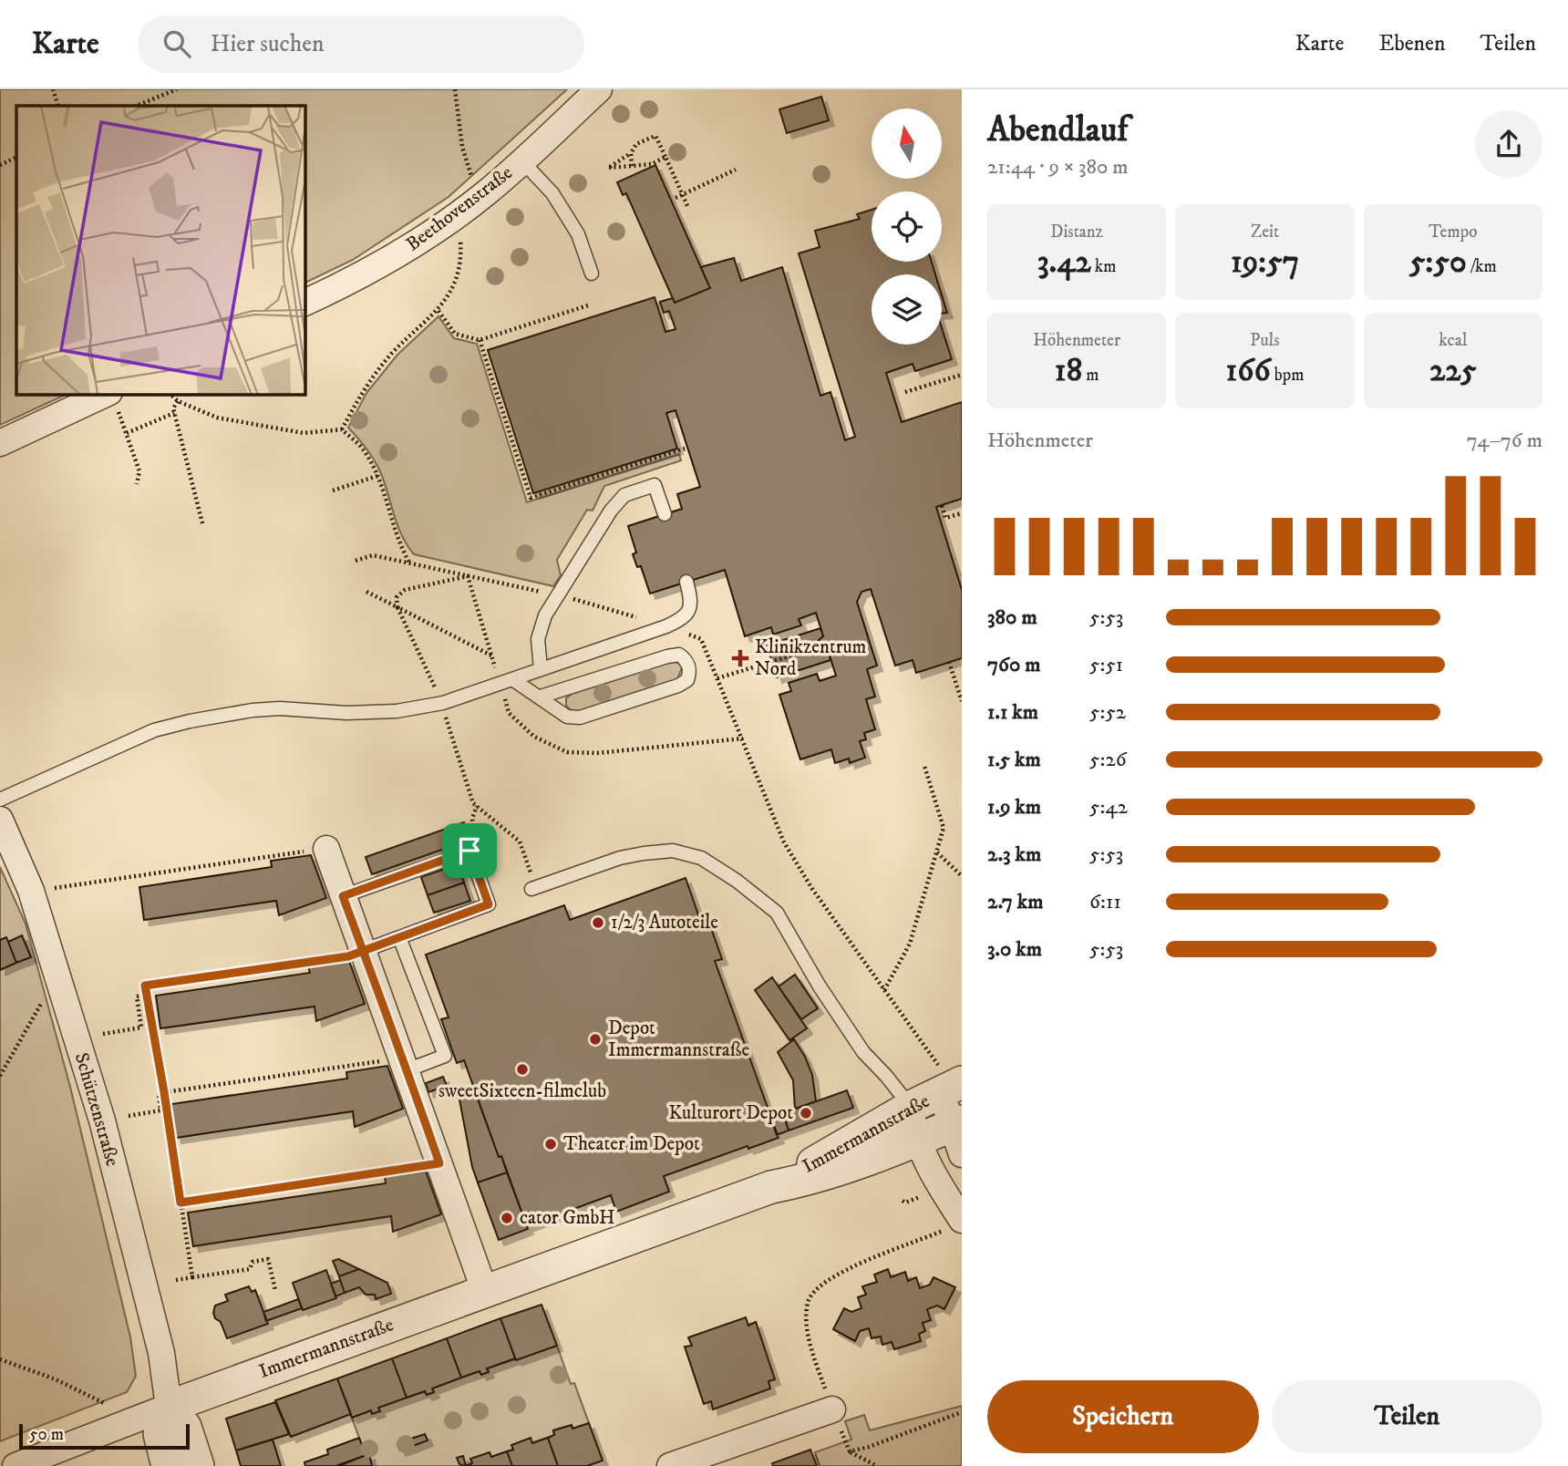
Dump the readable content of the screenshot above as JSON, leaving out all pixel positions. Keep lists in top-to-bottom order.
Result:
{
  "streets": {
    "street": ["Beethovenstraße", "Schützenstraße", "Immermannstraße"]
  },
  "crossings": [
    ["Schützenstraße", "Immermannstraße"]
  ],
  "places": {
    "health": ["Klinikzentrum Nord"],
    "other": [
      "1/2/3 Autoteile",
      "Depot Immermannstraße",
      "sweetSixteen-filmclub",
      "Kulturort Depot",
      "Theater im Depot",
      "cator GmbH"
    ]
  },
  "scale_bar": "50 m",
  "north": "top",
  "page": {
    "header": "Karte",
    "search": "Hier suchen",
    "nav": ["Karte", "Ebenen", "Teilen"],
    "heading": ["Abendlauf", "21:44 · 9 × 380 m"],
    "stats": [
      ["Distanz", "3.42 km"],
      ["Zeit", "19:57"],
      ["Tempo", "5:50 /km"],
      ["Höhenmeter", "18 m"],
      ["Puls", "166 bpm"],
      ["kcal", "225"]
    ],
    "chart": ["Höhenmeter", "74–76 m"],
    "list": [
      {
        "name": "380 m",
        "note": "5:53"
      },
      {
        "name": "760 m",
        "note": "5:51"
      },
      {
        "name": "1.1 km",
        "note": "5:52"
      },
      {
        "name": "1.5 km",
        "note": "5:26"
      },
      {
        "name": "1.9 km",
        "note": "5:42"
      },
      {
        "name": "2.3 km",
        "note": "5:53"
      },
      {
        "name": "2.7 km",
        "note": "6:11"
      },
      {
        "name": "3.0 km",
        "note": "5:53"
      }
    ],
    "buttons": ["Speichern", "Teilen"],
    "scale": "50 m"
  }
}
